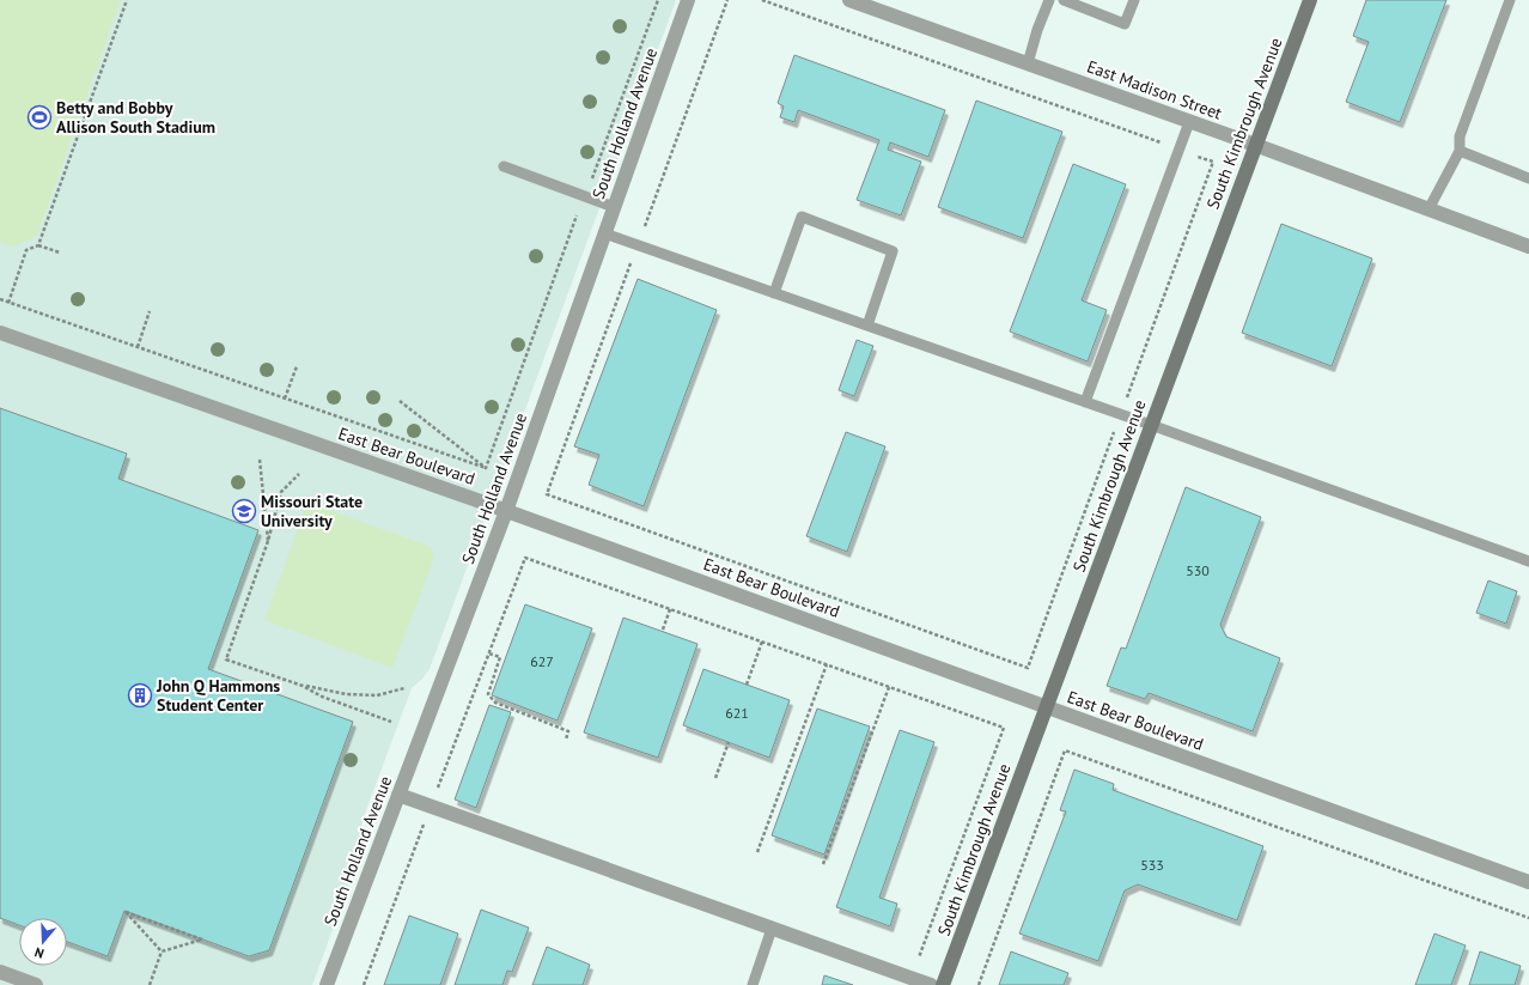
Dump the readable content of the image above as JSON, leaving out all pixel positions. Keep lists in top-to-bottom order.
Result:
{
  "streets": {
    "main road": ["South Kimbrough Avenue"],
    "street": ["East Madison Street", "South Holland Avenue", "East Bear Boulevard"]
  },
  "crossings": [
    ["East Madison Street", "South Kimbrough Avenue"],
    ["South Holland Avenue", "East Bear Boulevard"],
    ["South Kimbrough Avenue", "East Bear Boulevard"]
  ],
  "places": {
    "sports": ["Betty and Bobby Allison South Stadium"],
    "school or university": ["Missouri State University"],
    "building": ["John Q Hammons Student Center"]
  },
  "house_numbers": [
    "530",
    "627",
    "621",
    "533"
  ],
  "north": "bottom"
}
